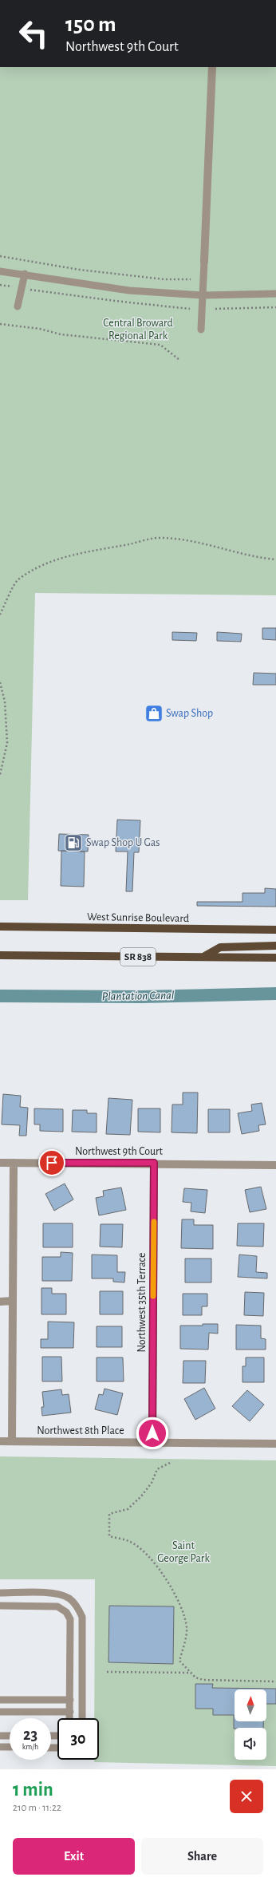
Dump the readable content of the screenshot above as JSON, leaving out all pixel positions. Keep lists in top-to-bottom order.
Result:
{
  "streets": {
    "main road": ["West Sunrise Boulevard", "SR 838"],
    "street": ["Northwest 9th Court", "Northwest 35th Terrace", "Northwest 8th Place"]
  },
  "crossings": [
    ["Northwest 9th Court", "Northwest 35th Terrace"],
    ["Northwest 35th Terrace", "Northwest 8th Place"]
  ],
  "water": ["Plantation Canal"],
  "parks": ["Central Broward Regional Park", "Saint George Park"],
  "places": {
    "shop": ["Swap Shop"],
    "fuel station": ["Swap Shop U Gas"]
  },
  "north": "top",
  "page": {
    "turn": ["150 m", "Northwest 9th Court"],
    "speed": "23 km/h",
    "limit": "30",
    "heading": ["1 min", "210 m · 11:22"],
    "buttons": ["Exit", "Share"]
  }
}
